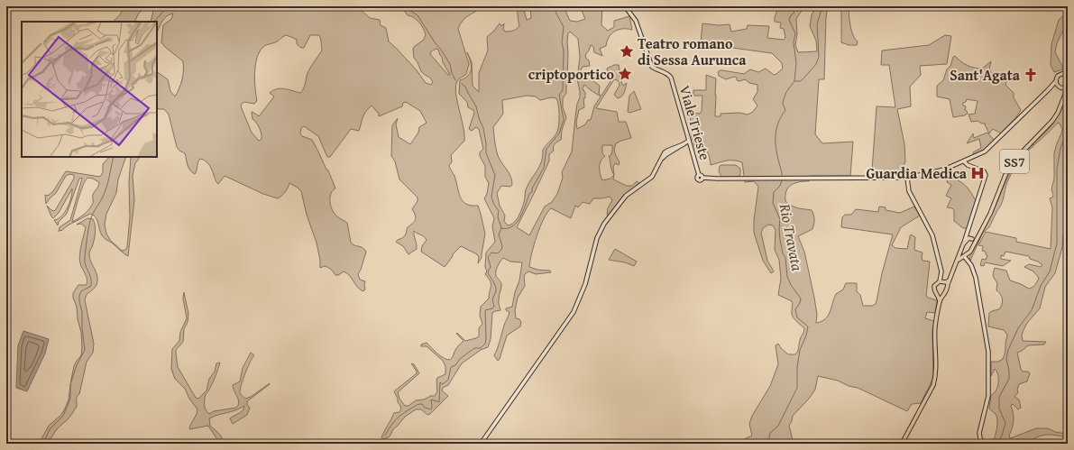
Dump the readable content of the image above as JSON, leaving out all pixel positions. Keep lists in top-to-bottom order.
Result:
{
  "streets": {
    "main road": ["SS7"],
    "street": ["Viale Trieste"]
  },
  "crossings": [
    ["Viale Trieste", "SS7"]
  ],
  "water": ["Rio Travata"],
  "places": {
    "place": ["Teatro romano di Sessa Aurunca", "criptoportico"],
    "church": ["Sant'Agata"],
    "hospital": ["Guardia Medica"]
  }
}
